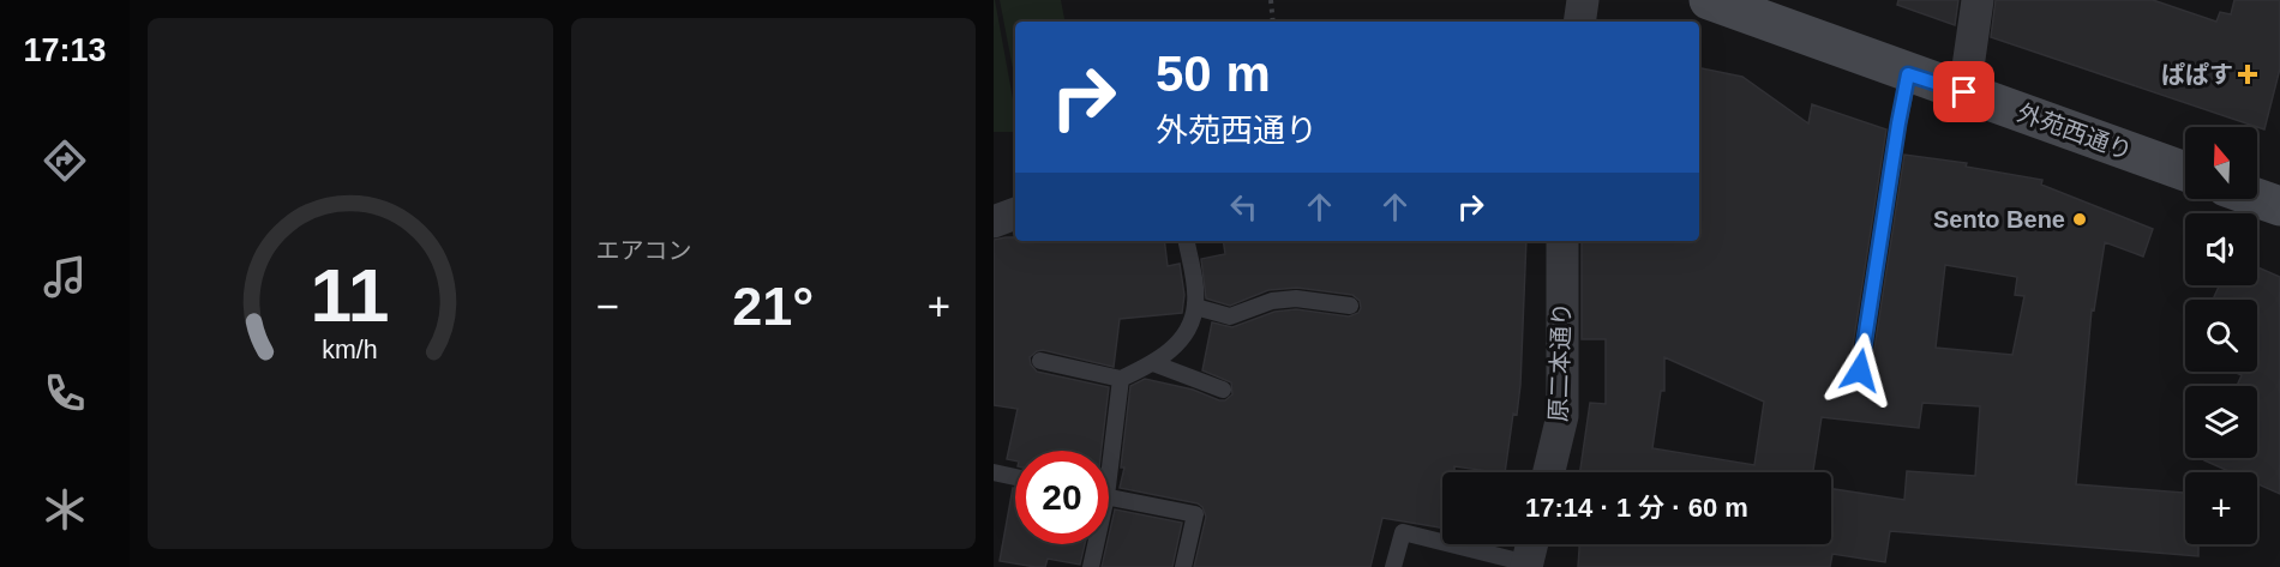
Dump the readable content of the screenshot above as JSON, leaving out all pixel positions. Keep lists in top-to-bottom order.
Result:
{
  "streets": {
    "main road": ["外苑西通り"],
    "street": ["原二本通り"]
  },
  "places": {
    "health": ["ぱぱす"],
    "other": ["Sento Bene"]
  },
  "north": "top",
  "page": {
    "tabs": "17:13",
    "tile": "エアコン",
    "turn": ["50 m", "外苑西通り"],
    "map_buttons": "+",
    "heat": ["−", "21°", "+"],
    "limit": "20",
    "trip": "17:14 · 1 分 · 60 m",
    "gauge": ["11", "km/h"]
  }
}
